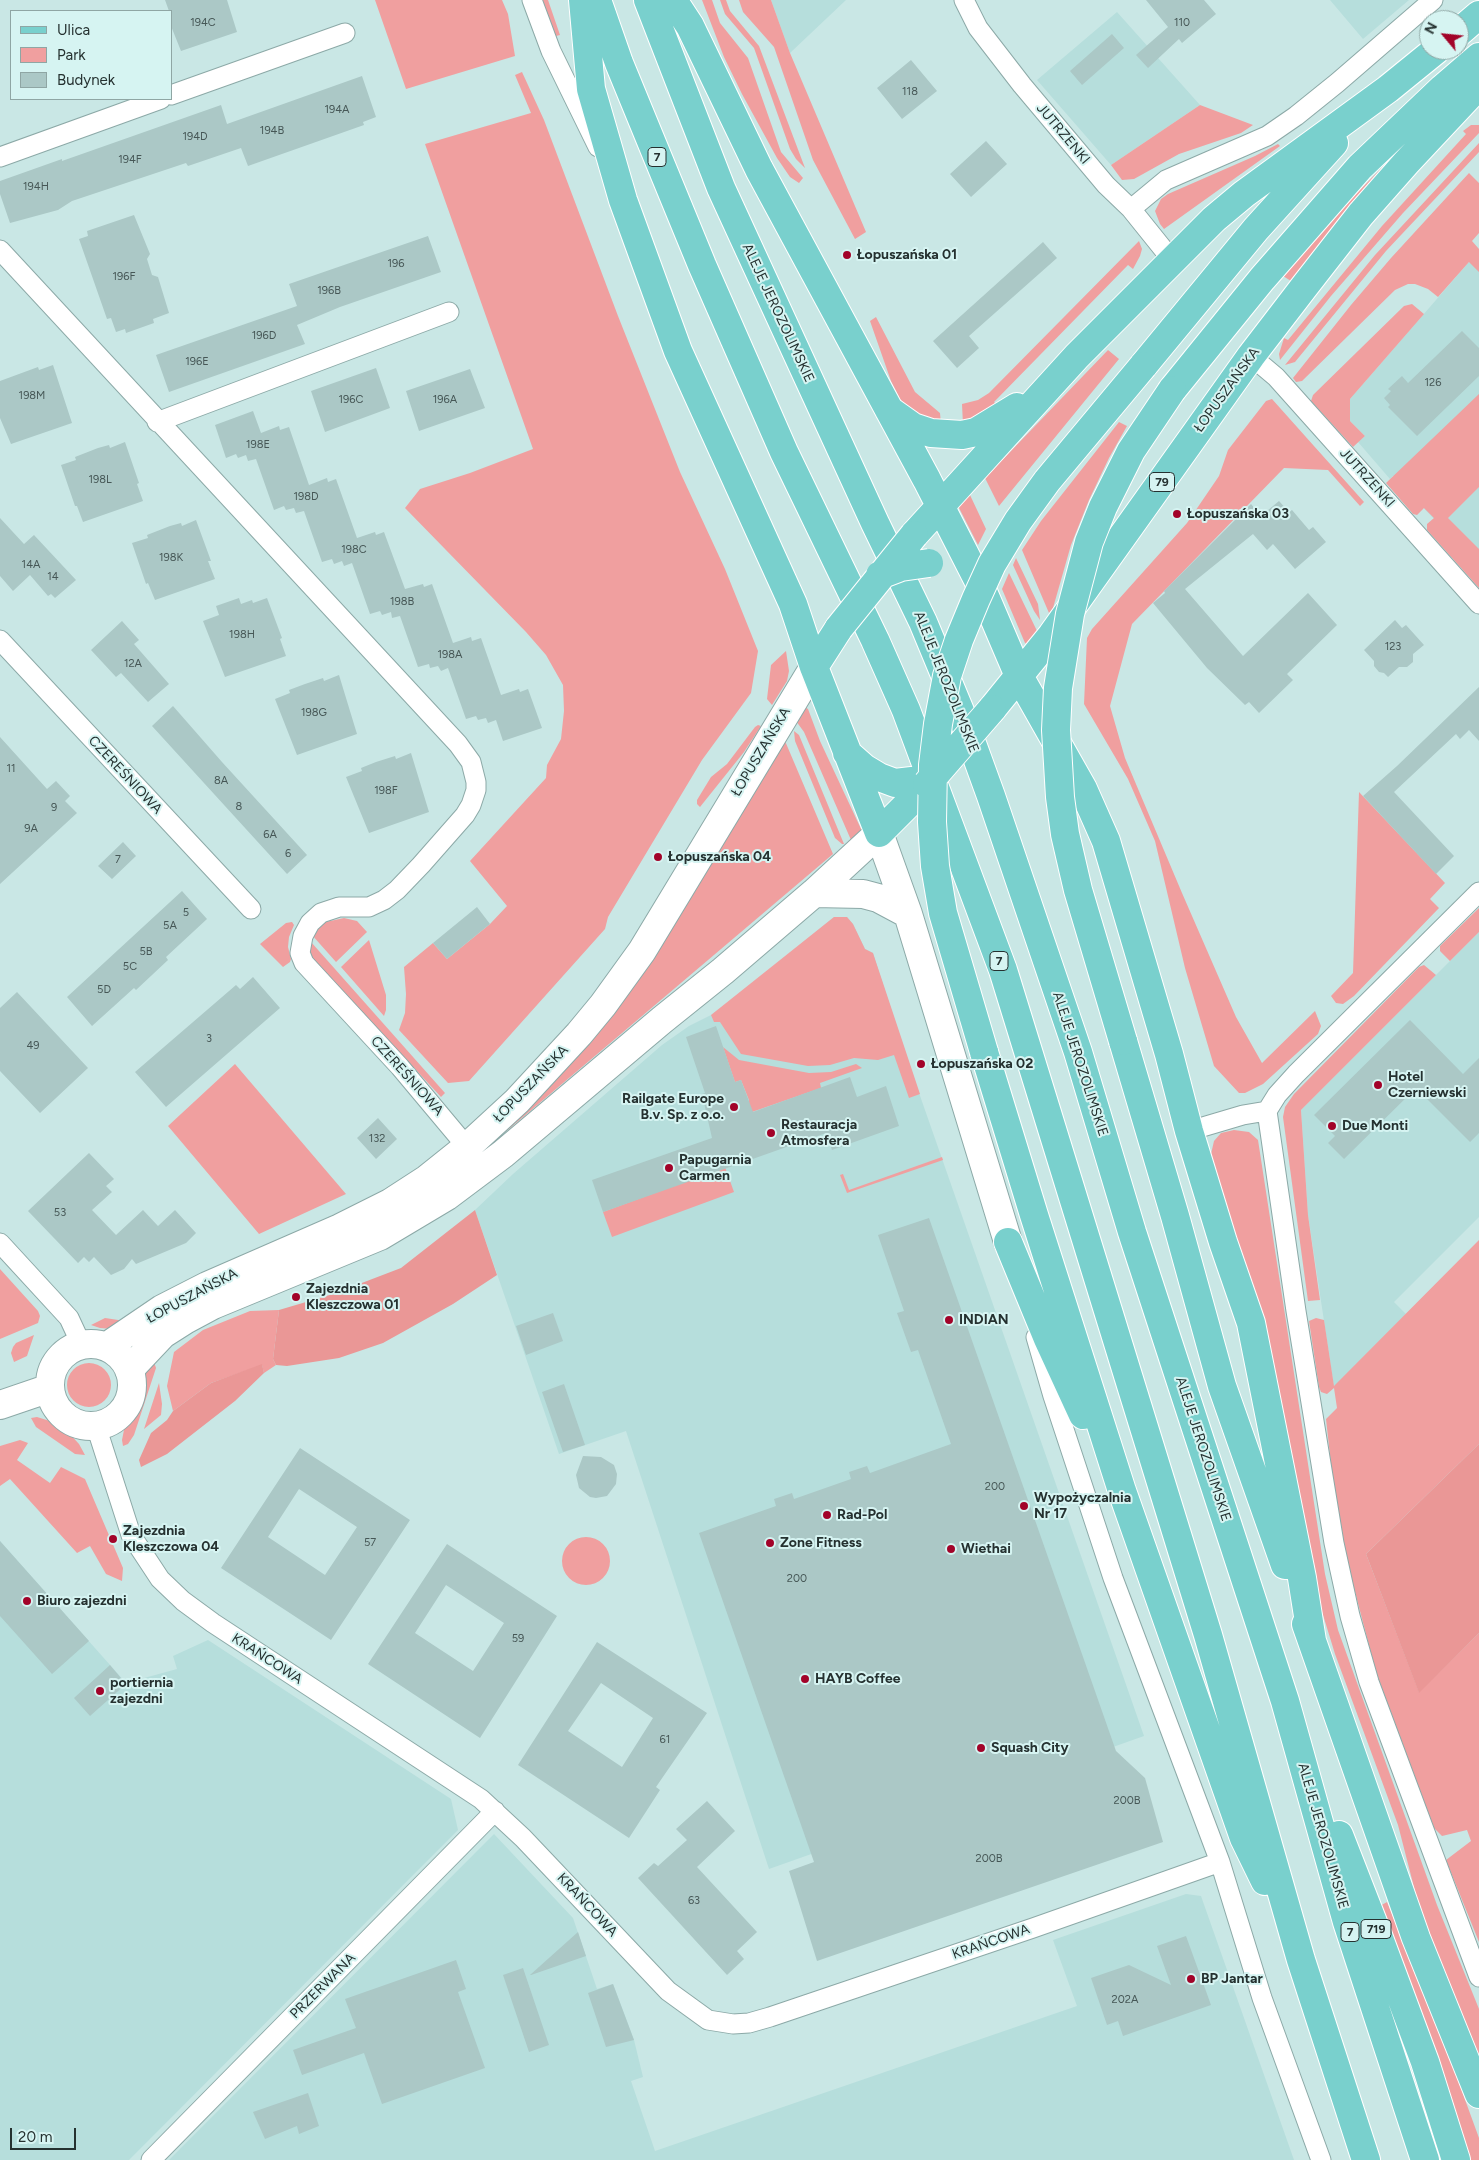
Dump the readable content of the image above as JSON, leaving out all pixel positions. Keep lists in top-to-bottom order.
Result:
{
  "streets": {
    "main road": [
      "7",
      "ALEJE JEROZOLIMSKIE",
      "ŁOPUSZAŃSKA",
      "79",
      "719"
    ],
    "street": [
      "JUTRZENKI",
      "CZEREŚNIOWA",
      "KRAŃCOWA",
      "PRZERWANA"
    ]
  },
  "crossings": [
    ["JUTRZENKI", "ŁOPUSZAŃSKA"],
    ["ALEJE JEROZOLIMSKIE", "719"],
    ["ŁOPUSZAŃSKA", "CZEREŚNIOWA"],
    ["ŁOPUSZAŃSKA", "KRAŃCOWA"],
    ["KRAŃCOWA", "PRZERWANA"]
  ],
  "places": [
    "Łopuszańska 01",
    "Łopuszańska 03",
    "Łopuszańska 04",
    "Łopuszańska 02",
    "Hotel Czerniewski",
    "Railgate Europe B.v. Sp. z o.o.",
    "Due Monti",
    "Restauracja Atmosfera",
    "Papugarnia Carmen",
    "Zajezdnia Kleszczowa 01",
    "INDIAN",
    "Wypożyczalnia Nr 17",
    "Rad-Pol",
    "Zajezdnia Kleszczowa 04",
    "Zone Fitness",
    "Wiethai",
    "Biuro zajezdni",
    "HAYB Coffee",
    "portiernia zajezdni",
    "Squash City",
    "BP Jantar"
  ],
  "house_numbers": [
    "194C",
    "110",
    "118",
    "194A",
    "194B",
    "194D",
    "194F",
    "194H",
    "196",
    "196F",
    "196B",
    "196D",
    "196E",
    "126",
    "198M",
    "196C",
    "196A",
    "198E",
    "198L",
    "198D",
    "198C",
    "198K",
    "14A",
    "14",
    "198B",
    "198H",
    "123",
    "198A",
    "12A",
    "198G",
    "11",
    "8A",
    "198F",
    "8",
    "9",
    "9A",
    "6A",
    "6",
    "7",
    "5",
    "5A",
    "5B",
    "5C",
    "5D",
    "3",
    "49",
    "132",
    "53",
    "200",
    "57",
    "200",
    "59",
    "61",
    "200B",
    "200B",
    "63",
    "202A"
  ],
  "legend": ["Ulica", "Park", "Budynek"],
  "scale_bar": "20 m",
  "north": "top left"
}
